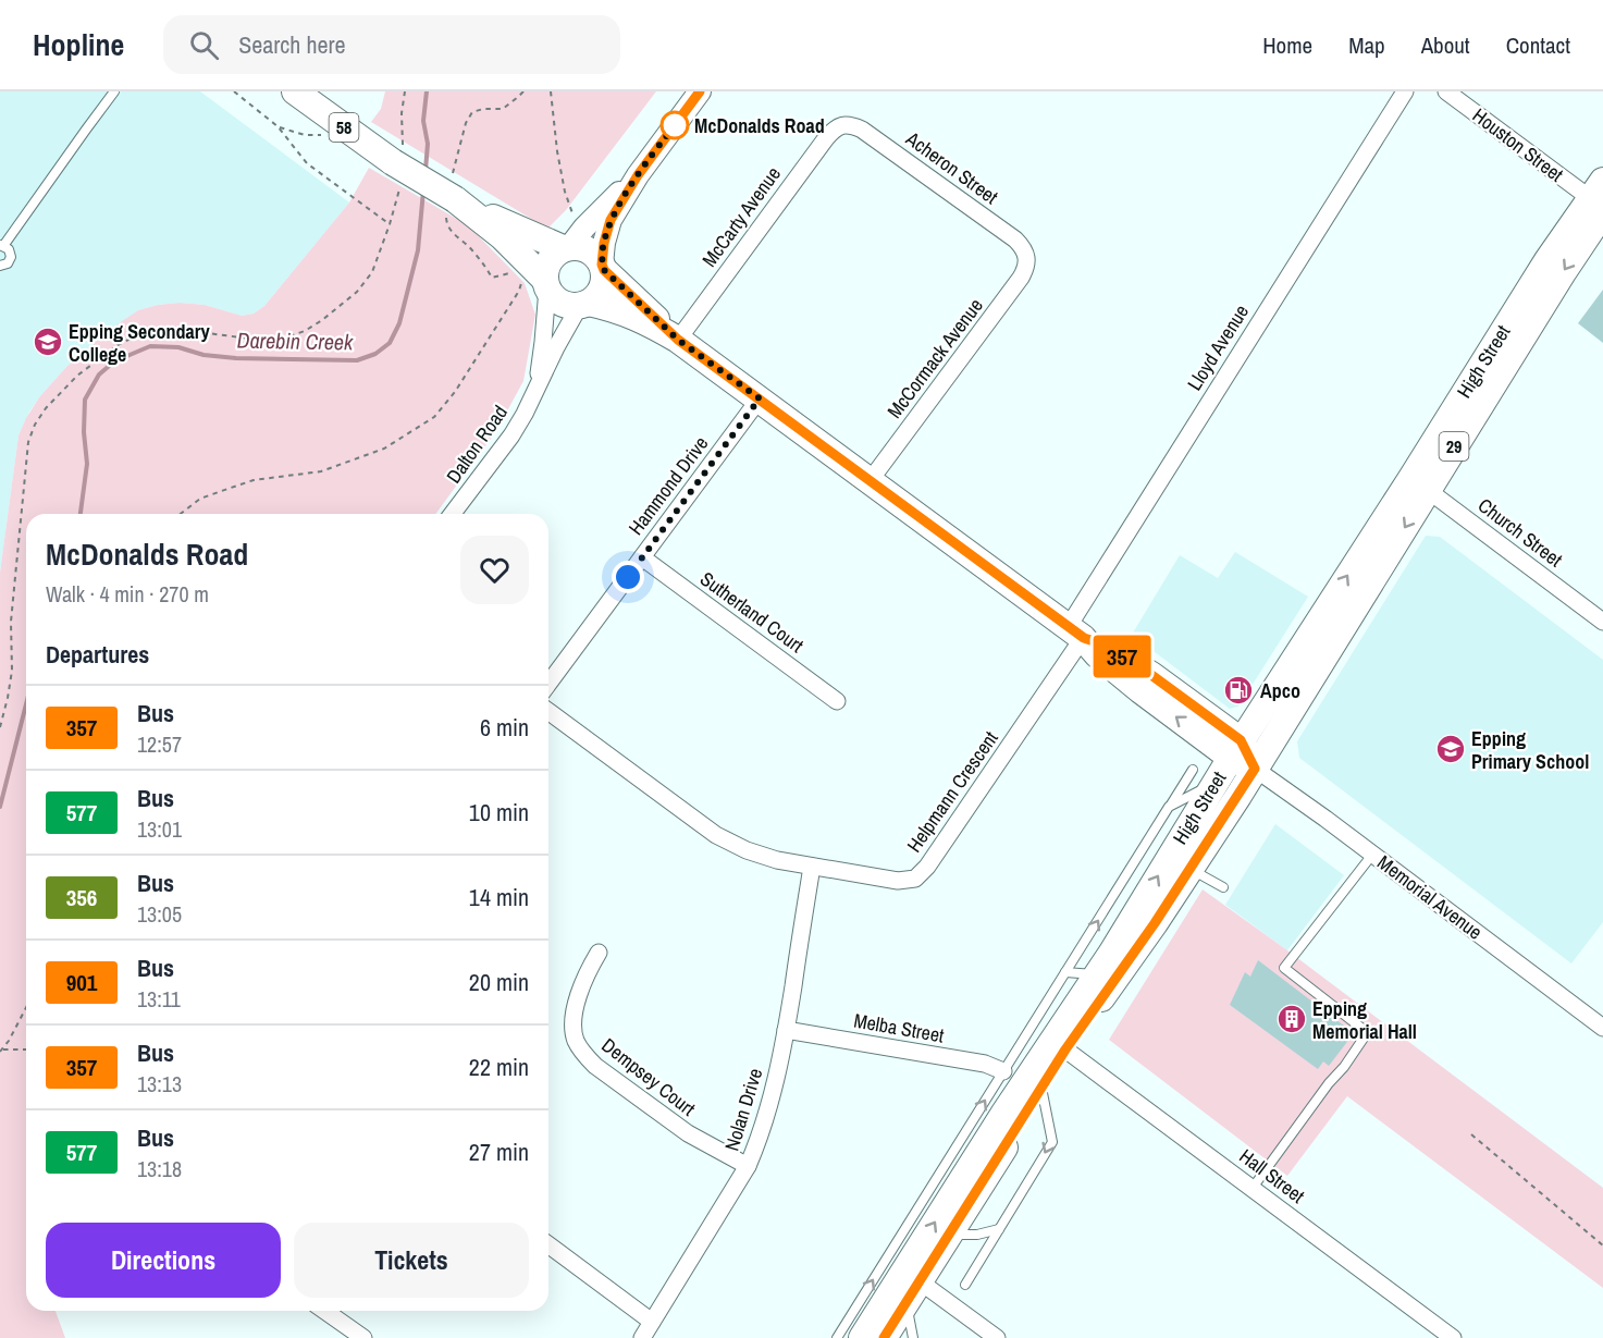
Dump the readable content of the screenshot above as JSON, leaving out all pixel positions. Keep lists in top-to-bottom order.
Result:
{
  "streets": {
    "main road": [
      "58",
      "High Street",
      "29",
      "Memorial Avenue"
    ],
    "street": [
      "Houston Street",
      "Acheron Street",
      "McCarty Avenue",
      "Lloyd Avenue",
      "McCormack Avenue",
      "Dalton Road",
      "Hammond Drive",
      "Church Street",
      "Sutherland Court",
      "Helpmann Crescent",
      "Melba Street",
      "Dempsey Court",
      "Nolan Drive",
      "Hall Street"
    ]
  },
  "crossings": [
    ["58", "Dalton Road"],
    ["58", "Memorial Avenue"],
    ["Houston Street", "High Street"],
    ["Acheron Street", "McCarty Avenue"],
    ["Acheron Street", "McCormack Avenue"],
    ["McCarty Avenue", "Memorial Avenue"],
    ["Lloyd Avenue", "Helpmann Crescent"],
    ["Lloyd Avenue", "Memorial Avenue"],
    ["McCormack Avenue", "Memorial Avenue"],
    ["High Street", "Church Street"],
    ["High Street", "Memorial Avenue"],
    ["High Street", "Hall Street"],
    ["Dalton Road", "Memorial Avenue"],
    ["Hammond Drive", "Sutherland Court"],
    ["Hammond Drive", "Memorial Avenue"],
    ["Helpmann Crescent", "Memorial Avenue"],
    ["Helpmann Crescent", "Nolan Drive"],
    ["Melba Street", "Nolan Drive"],
    ["Dempsey Court", "Nolan Drive"]
  ],
  "water": ["Darebin Creek"],
  "places": {
    "other": ["McDonalds Road"],
    "school or university": ["Epping Secondary College", "Epping Primary School"],
    "fuel station": ["Apco"],
    "building": ["Epping Memorial Hall"]
  },
  "lines": ["bus line 357"],
  "page": {
    "header": "Hopline",
    "search": "Search here",
    "nav": [
      "Home",
      "Map",
      "About",
      "Contact"
    ],
    "on_map": "357",
    "heading": [
      ["McDonalds Road", "Walk · 4 min · 270 m"],
      "Departures"
    ],
    "list": [
      {
        "mark": "357",
        "name": "Bus",
        "note": "12:57",
        "value": "6 min"
      },
      {
        "mark": "577",
        "name": "Bus",
        "note": "13:01",
        "value": "10 min"
      },
      {
        "mark": "356",
        "name": "Bus",
        "note": "13:05",
        "value": "14 min"
      },
      {
        "mark": "901",
        "name": "Bus",
        "note": "13:11",
        "value": "20 min"
      },
      {
        "mark": "357",
        "name": "Bus",
        "note": "13:13",
        "value": "22 min"
      },
      {
        "mark": "577",
        "name": "Bus",
        "note": "13:18",
        "value": "27 min"
      }
    ],
    "buttons": ["Directions", "Tickets"]
  }
}
